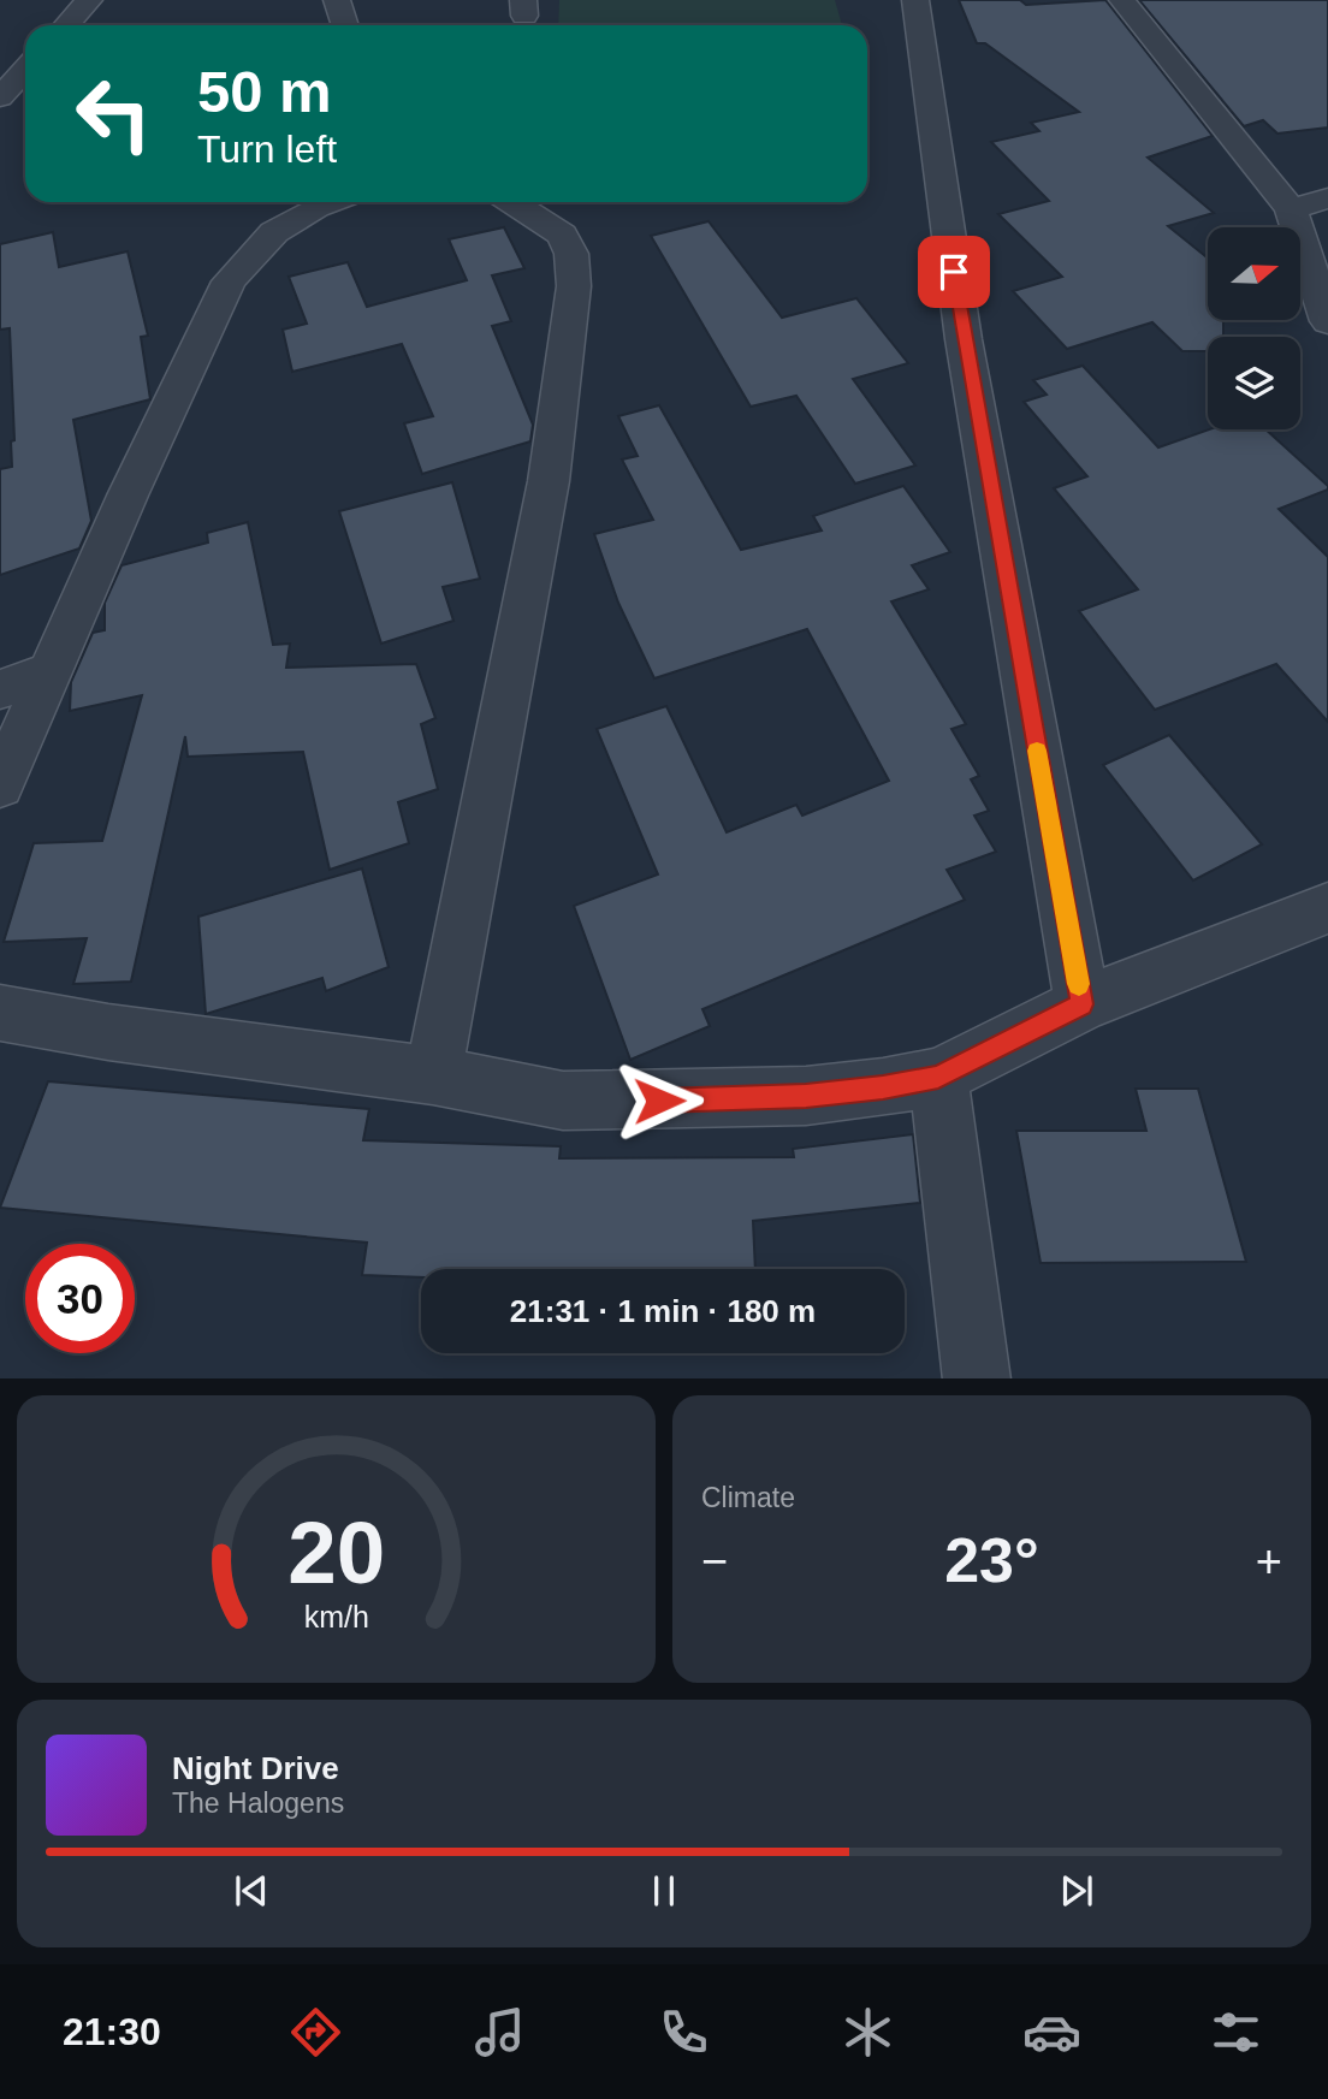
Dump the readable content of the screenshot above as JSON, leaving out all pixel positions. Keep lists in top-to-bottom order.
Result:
{
  "north": "right",
  "page": {
    "turn": ["50 m", "Turn left"],
    "limit": "30",
    "trip": "21:31 · 1 min · 180 m",
    "tile": "Climate",
    "heat": ["−", "23°", "+"],
    "song": ["Night Drive", "The Halogens"],
    "tabs": "21:30",
    "gauge": ["20", "km/h"]
  }
}
